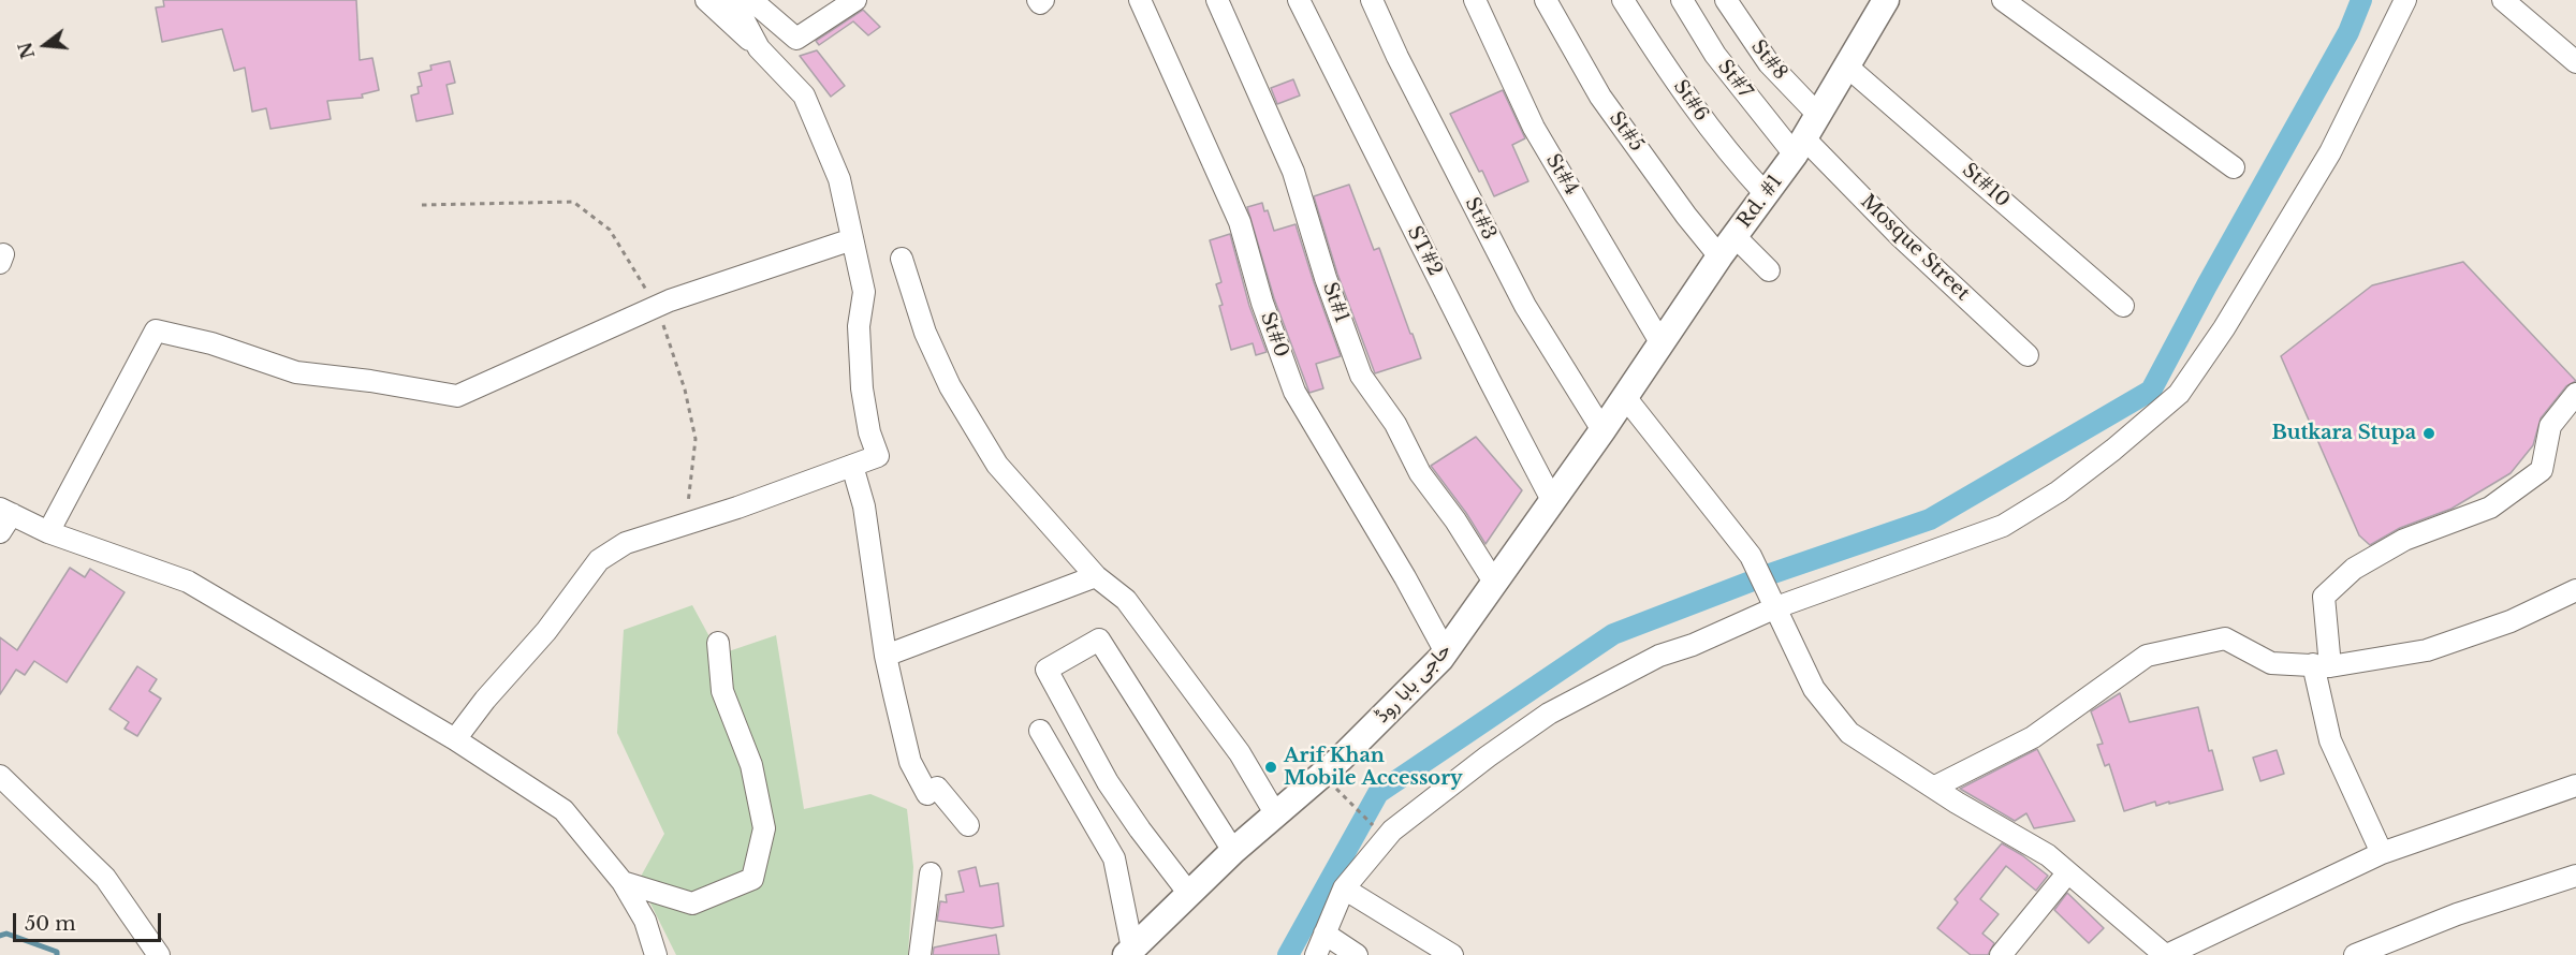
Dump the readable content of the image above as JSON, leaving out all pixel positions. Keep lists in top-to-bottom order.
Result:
{
  "streets": {
    "main road": ["Rd. #1", "حاجی بابا روڈ"],
    "street": [
      "St#8",
      "St#7",
      "St#6",
      "St#5",
      "St#4",
      "St#10",
      "St#3",
      "Mosque Street",
      "ST#2",
      "St#1",
      "St#0"
    ]
  },
  "crossings": [
    ["St#8", "Rd. #1"],
    ["St#7", "Rd. #1"],
    ["St#7", "Mosque Street"],
    ["St#6", "Rd. #1"],
    ["St#5", "Rd. #1"],
    ["St#4", "Rd. #1"],
    ["St#10", "Rd. #1"],
    ["Rd. #1", "Mosque Street"],
    ["Rd. #1", "حاجی بابا روڈ"],
    ["St#3", "حاجی بابا روڈ"],
    ["ST#2", "حاجی بابا روڈ"],
    ["St#1", "حاجی بابا روڈ"],
    ["St#0", "حاجی بابا روڈ"]
  ],
  "places": ["Butkara Stupa", "Arif Khan Mobile Accessory"],
  "scale_bar": "50 m",
  "north": "left"
}
